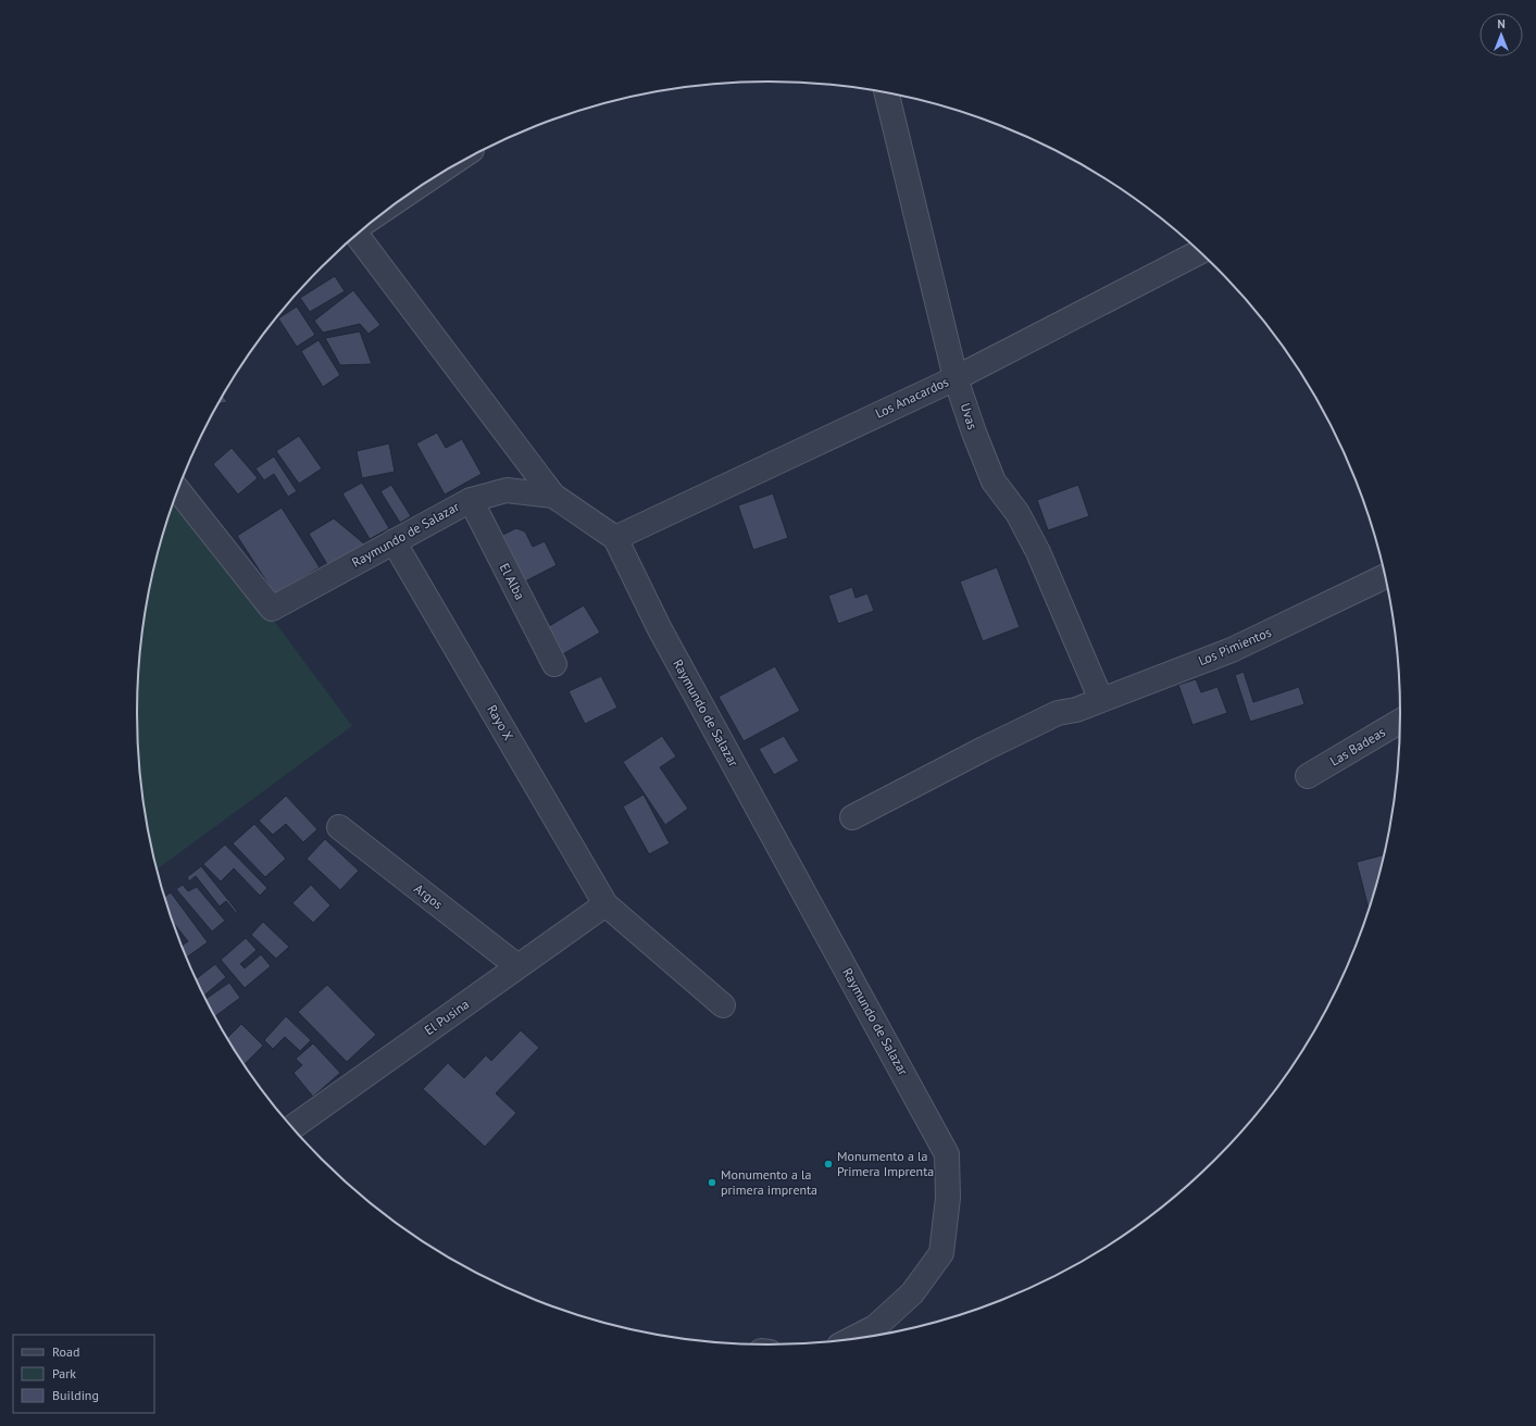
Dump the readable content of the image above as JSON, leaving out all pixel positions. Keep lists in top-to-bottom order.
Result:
{
  "streets": {
    "street": [
      "Los Anacardos",
      "Uvas",
      "Raymundo de Salazar",
      "El Alba",
      "Los Pimientos",
      "Rayo X",
      "Las Badeas",
      "Argos",
      "El Pusina"
    ]
  },
  "crossings": [
    ["Los Anacardos", "Uvas"],
    ["Los Anacardos", "Raymundo de Salazar"],
    ["Uvas", "Los Pimientos"],
    ["Raymundo de Salazar", "El Alba"],
    ["Raymundo de Salazar", "Rayo X"],
    ["Rayo X", "El Pusina"],
    ["Argos", "El Pusina"]
  ],
  "places": ["Monumento a la Primera Imprenta", "Monumento a la primera imprenta"],
  "legend": ["Road", "Park", "Building"],
  "north": "top"
}
